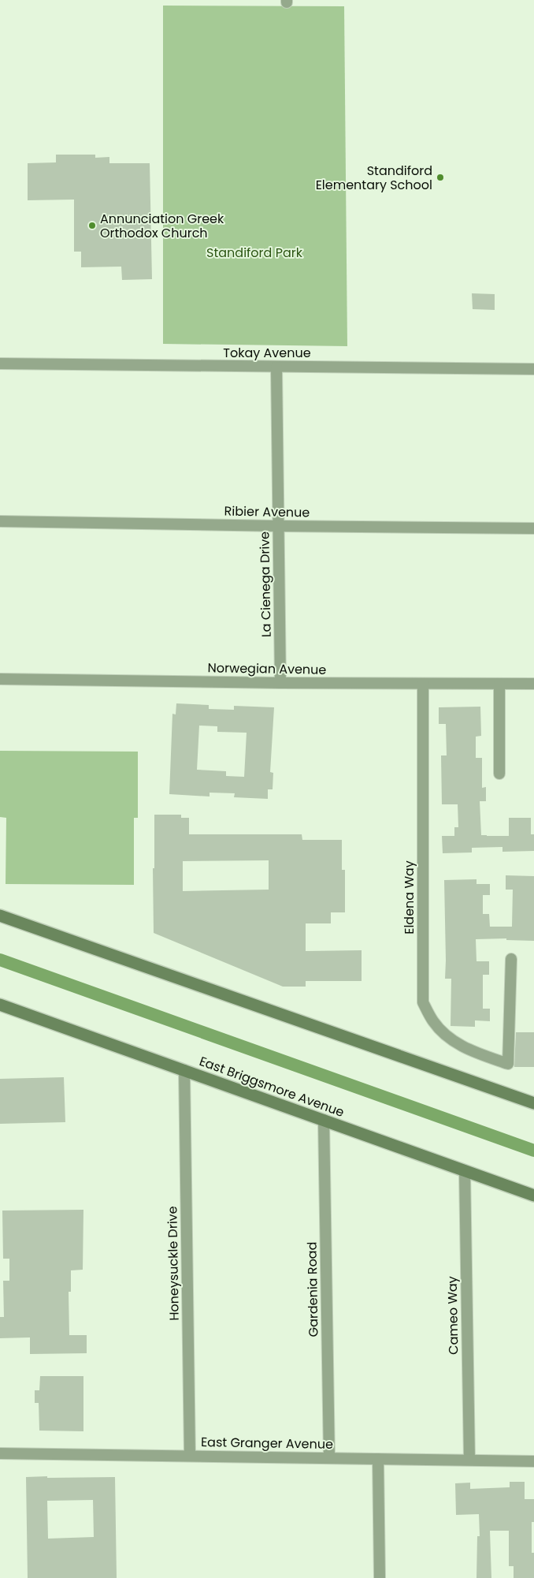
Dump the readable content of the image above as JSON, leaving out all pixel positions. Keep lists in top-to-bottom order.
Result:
{
  "streets": {
    "main road": ["East Briggsmore Avenue"],
    "street": [
      "Tokay Avenue",
      "Ribier Avenue",
      "La Cienega Drive",
      "Norwegian Avenue",
      "Eldena Way",
      "Honeysuckle Drive",
      "Gardenia Road",
      "Cameo Way",
      "East Granger Avenue"
    ]
  },
  "crossings": [
    ["Tokay Avenue", "La Cienega Drive"],
    ["Ribier Avenue", "La Cienega Drive"],
    ["La Cienega Drive", "Norwegian Avenue"],
    ["Norwegian Avenue", "Eldena Way"],
    ["East Briggsmore Avenue", "Honeysuckle Drive"],
    ["East Briggsmore Avenue", "Gardenia Road"],
    ["East Briggsmore Avenue", "Cameo Way"],
    ["Honeysuckle Drive", "East Granger Avenue"],
    ["Gardenia Road", "East Granger Avenue"],
    ["Cameo Way", "East Granger Avenue"]
  ],
  "parks": ["Standiford Park"],
  "places": ["Standiford Elementary School", "Annunciation Greek Orthodox Church"]
}
